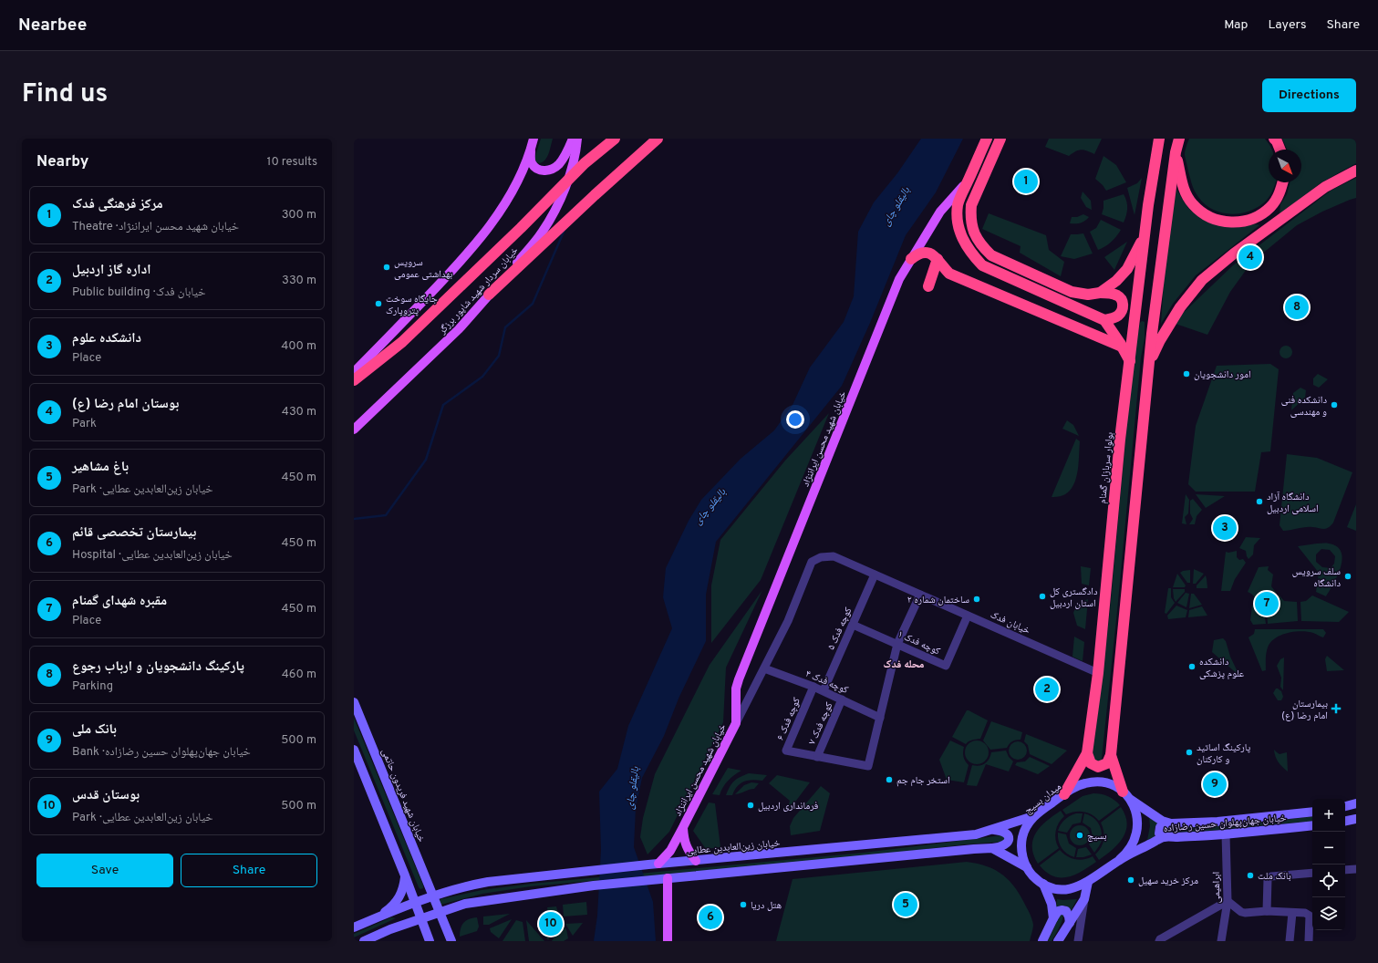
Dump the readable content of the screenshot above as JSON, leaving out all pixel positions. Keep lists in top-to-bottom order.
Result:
{
  "streets": {
    "highway": ["بولوار سربازان گمنام"],
    "main road": [
      "خیابان سردار شهید شاپور برزگر",
      "خیابان شهید محسن ایراننژاد",
      "خیابان شهید فریدون حاتمی",
      "میدان بسیج",
      "خیابان جهان‌پهلوان حسین رضا‌زاده",
      "خیابان زین‌العابدین عطایی"
    ],
    "street": [
      "خیابان فدک",
      "کوچه فدک ۵",
      "کوچه فدک ۱",
      "کوچه فدک ۴",
      "کوچه فدک ۶",
      "کوچه فدک ۷",
      "ابراهیمی"
    ]
  },
  "crossings": [
    ["خیابان شهید محسن ایراننژاد", "خیابان فدک"],
    ["خیابان شهید محسن ایراننژاد", "کوچه فدک ۴"],
    ["خیابان شهید محسن ایراننژاد", "خیابان زین‌العابدین عطایی"],
    ["بولوار سربازان گمنام", "خیابان فدک"],
    ["بولوار سربازان گمنام", "میدان بسیج"],
    ["بولوار سربازان گمنام", "خیابان جهان‌پهلوان حسین رضا‌زاده"],
    ["بولوار سربازان گمنام", "خیابان زین‌العابدین عطایی"],
    ["خیابان فدک", "کوچه فدک ۵"],
    ["خیابان فدک", "کوچه فدک ۱"],
    ["کوچه فدک ۵", "کوچه فدک ۱"],
    ["کوچه فدک ۵", "کوچه فدک ۴"],
    ["کوچه فدک ۴", "کوچه فدک ۶"],
    ["کوچه فدک ۴", "کوچه فدک ۷"],
    ["کوچه فدک ۶", "کوچه فدک ۷"],
    ["خیابان شهید فریدون حاتمی", "خیابان زین‌العابدین عطایی"],
    ["میدان بسیج", "خیابان جهان‌پهلوان حسین رضا‌زاده"],
    ["میدان بسیج", "خیابان زین‌العابدین عطایی"],
    ["خیابان جهان‌پهلوان حسین رضا‌زاده", "خیابان زین‌العابدین عطایی"],
    ["خیابان جهان‌پهلوان حسین رضا‌زاده", "ابراهیمی"]
  ],
  "districts": ["محله فدک"],
  "water": ["بالیقلو چای"],
  "places": {
    "other": [
      "سرویس بهداشتی عمومی",
      "جایگاه سوخت پتروپارک",
      "امور دانشجویان",
      "دانشکده فنی و مهندسی",
      "دانشگاه آزاد اسلامی اردبیل",
      "سلف سرویس دانشگاه",
      "دادگستری کل استان اردبیل",
      "ساختمان شماره ۲",
      "دانشکده علوم پزشکی",
      "پارکینگ اساتید و کارکنان",
      "استخر جام جم",
      "فرمانداری اردبیل",
      "بسیج",
      "بانک ملت",
      "مرکز خرید سهیل",
      "هتل دریا"
    ],
    "health": ["بیمارستان امام رضا (ع)"]
  },
  "north": "bottom right",
  "page": {
    "header": "Nearbee",
    "nav": ["Map", "Layers", "Share"],
    "title": "Find us",
    "buttons": [
      "Directions",
      ["Save", "Share"]
    ],
    "heading": ["Nearby", "10 results"],
    "pins": [
      "1",
      "4",
      "8",
      "3",
      "7",
      "2",
      "9",
      "5",
      "6",
      "10"
    ],
    "list": [
      {
        "mark": "1",
        "name": "مرکز فرهنگی فدک",
        "note": "Theatre · خیابان شهید محسن ایراننژاد",
        "value": "300 m"
      },
      {
        "mark": "2",
        "name": "اداره گاز اردبیل",
        "note": "Public building · خیابان فدک",
        "value": "330 m"
      },
      {
        "mark": "3",
        "name": "دانشکده علوم",
        "note": "Place",
        "value": "400 m"
      },
      {
        "mark": "4",
        "name": "بوستان امام رضا (ع)",
        "note": "Park",
        "value": "430 m"
      },
      {
        "mark": "5",
        "name": "باغ مشاهیر",
        "note": "Park · خیابان زین‌العابدین عطایی",
        "value": "450 m"
      },
      {
        "mark": "6",
        "name": "بیمارستان تخصصی قائم",
        "note": "Hospital · خیابان زین‌العابدین عطایی",
        "value": "450 m"
      },
      {
        "mark": "7",
        "name": "مقبره شهدای گمنام",
        "note": "Place",
        "value": "450 m"
      },
      {
        "mark": "8",
        "name": "پارکینگ دانشجویان و ارباب رجوع",
        "note": "Parking",
        "value": "460 m"
      },
      {
        "mark": "9",
        "name": "بانک ملی",
        "note": "Bank · خیابان جهان‌پهلوان حسین رضا‌زاده",
        "value": "500 m"
      },
      {
        "mark": "10",
        "name": "بوستان قدس",
        "note": "Park · خیابان زین‌العابدین عطایی",
        "value": "500 m"
      }
    ],
    "map_buttons": ["+", "−"]
  }
}
